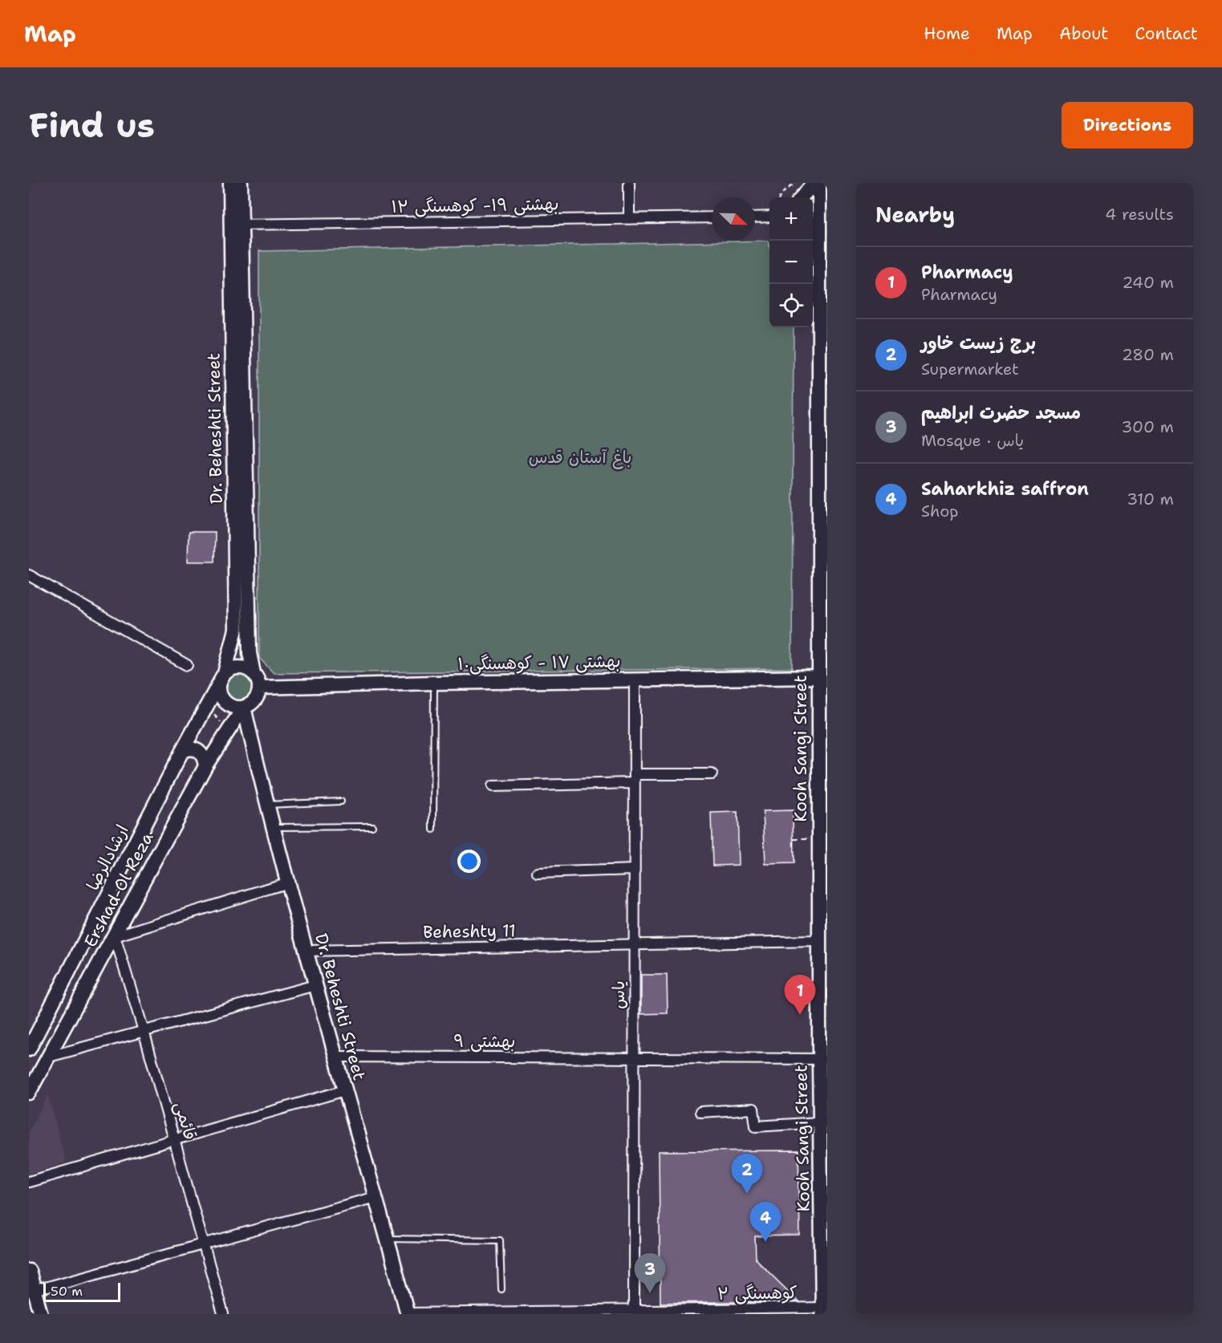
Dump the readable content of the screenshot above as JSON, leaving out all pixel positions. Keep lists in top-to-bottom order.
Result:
{
  "streets": {
    "street": [
      "بهشتی ۱۹- کوهسنگی ۱۲",
      "Dr. Beheshti Street",
      "بهشتی ۱۷ - کوهسنگی۱۰",
      "Kooh Sangi Street",
      "ارشادالرضا",
      "Ershad-Ol Reza",
      "Beheshty 11",
      "یاس",
      "بهشتی ۹",
      "قائمی",
      "کوهسنگی ۲"
    ]
  },
  "crossings": [
    ["بهشتی ۱۹- کوهسنگی ۱۲", "Dr. Beheshti Street"],
    ["Dr. Beheshti Street", "بهشتی ۱۷ - کوهسنگی۱۰"],
    ["Dr. Beheshti Street", "ارشادالرضا"],
    ["Dr. Beheshti Street", "Ershad-Ol Reza"],
    ["Dr. Beheshti Street", "Beheshty 11"],
    ["Dr. Beheshti Street", "بهشتی ۹"],
    ["Dr. Beheshti Street", "کوهسنگی ۲"],
    ["بهشتی ۱۷ - کوهسنگی۱۰", "Kooh Sangi Street"],
    ["بهشتی ۱۷ - کوهسنگی۱۰", "ارشادالرضا"],
    ["بهشتی ۱۷ - کوهسنگی۱۰", "Ershad-Ol Reza"],
    ["بهشتی ۱۷ - کوهسنگی۱۰", "یاس"],
    ["Kooh Sangi Street", "Beheshty 11"],
    ["Kooh Sangi Street", "بهشتی ۹"],
    ["Kooh Sangi Street", "کوهسنگی ۲"],
    ["ارشادالرضا", "Ershad-Ol Reza"],
    ["Ershad-Ol Reza", "قائمی"],
    ["Beheshty 11", "یاس"],
    ["یاس", "بهشتی ۹"],
    ["یاس", "کوهسنگی ۲"]
  ],
  "parks": ["باغ آستان قدس"],
  "scale_bar": "50 m",
  "north": "bottom right",
  "page": {
    "header": "Map",
    "nav": [
      "Home",
      "Map",
      "About",
      "Contact"
    ],
    "buttons": "Directions",
    "title": "Find us",
    "heading": ["Nearby", "4 results"],
    "map_buttons": ["+", "−"],
    "list": [
      {
        "mark": "1",
        "name": "Pharmacy",
        "note": "Pharmacy",
        "value": "240 m"
      },
      {
        "mark": "2",
        "name": "برج زیست خاور",
        "note": "Supermarket",
        "value": "280 m"
      },
      {
        "mark": "3",
        "name": "مسجد حضرت ابراهیم",
        "note": "Mosque · یاس",
        "value": "300 m"
      },
      {
        "mark": "4",
        "name": "Saharkhiz saffron",
        "note": "Shop",
        "value": "310 m"
      }
    ],
    "pins": [
      "1",
      "2",
      "4",
      "3"
    ],
    "scale": "50 m"
  }
}
